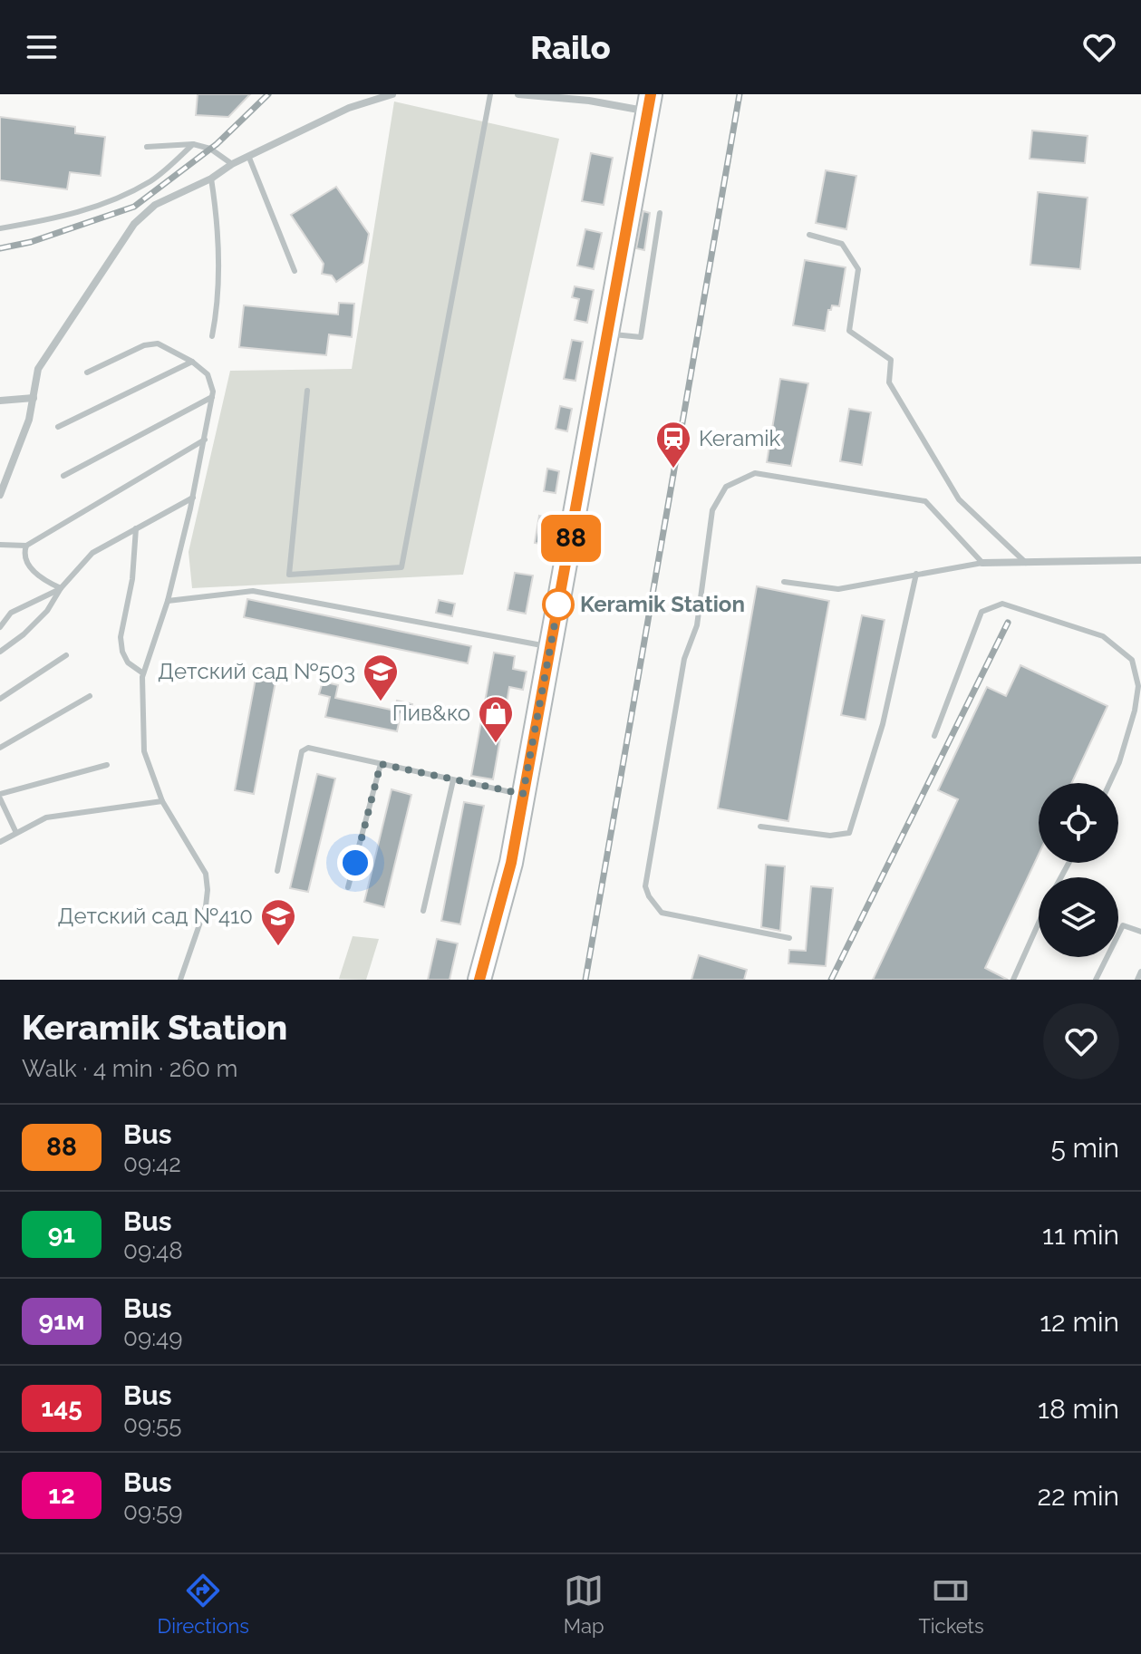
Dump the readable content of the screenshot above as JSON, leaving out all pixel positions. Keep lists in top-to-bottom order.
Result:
{
  "places": {
    "station": ["Keramik"],
    "other": ["Keramik Station"],
    "school or university": ["Детский сад №503", "Детский сад №410"],
    "shop": ["Пив&ко"]
  },
  "lines": ["bus line 88"],
  "page": {
    "header": "Railo",
    "on_map": "88",
    "heading": ["Keramik Station", "Walk · 4 min · 260 m"],
    "list": [
      {
        "mark": "88",
        "name": "Bus",
        "note": "09:42",
        "value": "5 min"
      },
      {
        "mark": "91",
        "name": "Bus",
        "note": "09:48",
        "value": "11 min"
      },
      {
        "mark": "91м",
        "name": "Bus",
        "note": "09:49",
        "value": "12 min"
      },
      {
        "mark": "145",
        "name": "Bus",
        "note": "09:55",
        "value": "18 min"
      },
      {
        "mark": "12",
        "name": "Bus",
        "note": "09:59",
        "value": "22 min"
      }
    ],
    "tabs": ["Directions", "Map", "Tickets"]
  }
}
